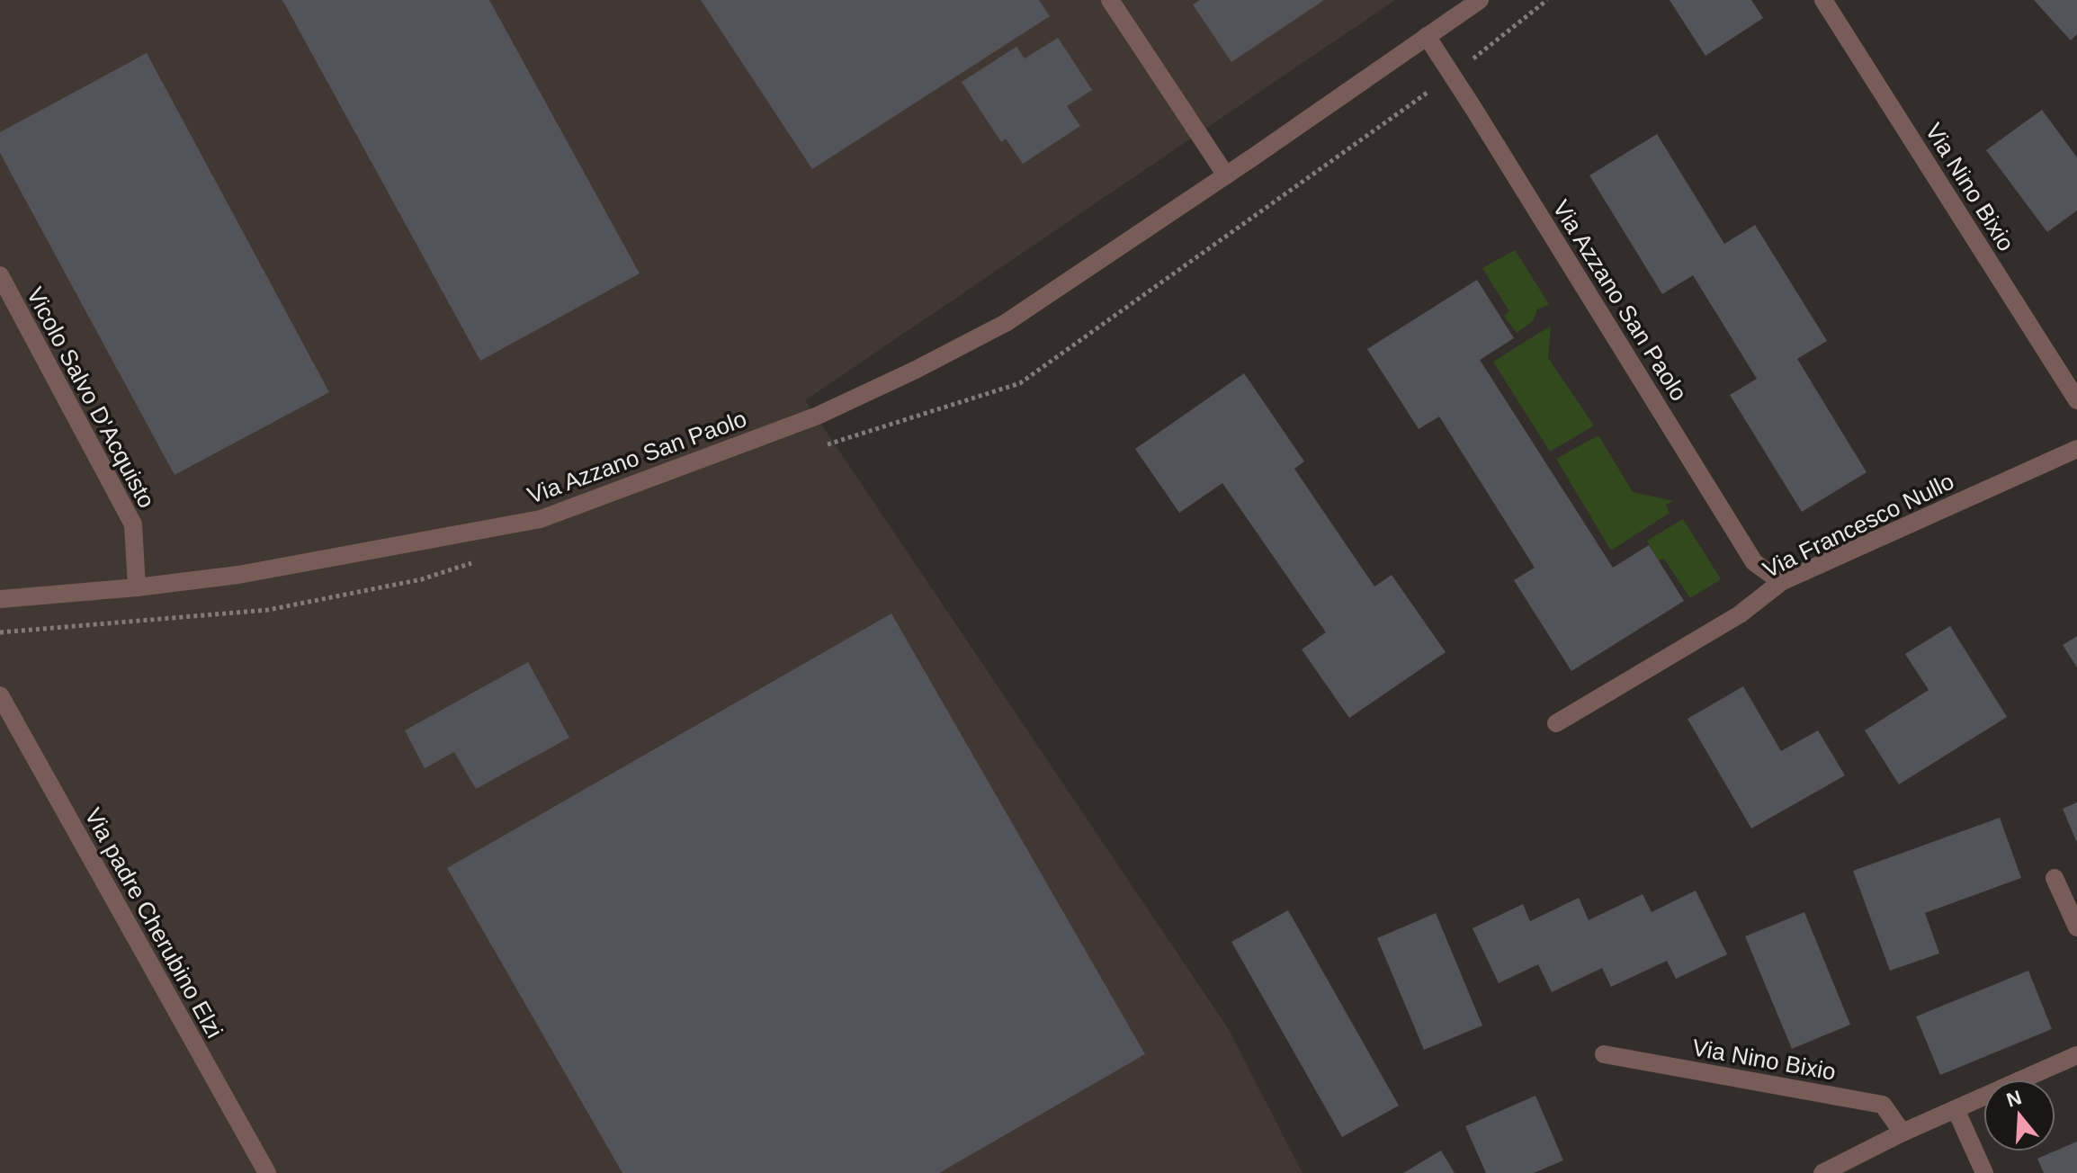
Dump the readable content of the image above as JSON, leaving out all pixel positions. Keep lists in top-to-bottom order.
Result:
{
  "streets": {
    "street": [
      "Via Nino Bixio",
      "Via Azzano San Paolo",
      "Vicolo Salvo D'Acquisto",
      "Via Francesco Nullo",
      "Via padre Cherubino Elzi"
    ]
  },
  "crossings": [
    ["Via Azzano San Paolo", "Vicolo Salvo D'Acquisto"],
    ["Via Azzano San Paolo", "Via Francesco Nullo"]
  ],
  "north": "top"
}
